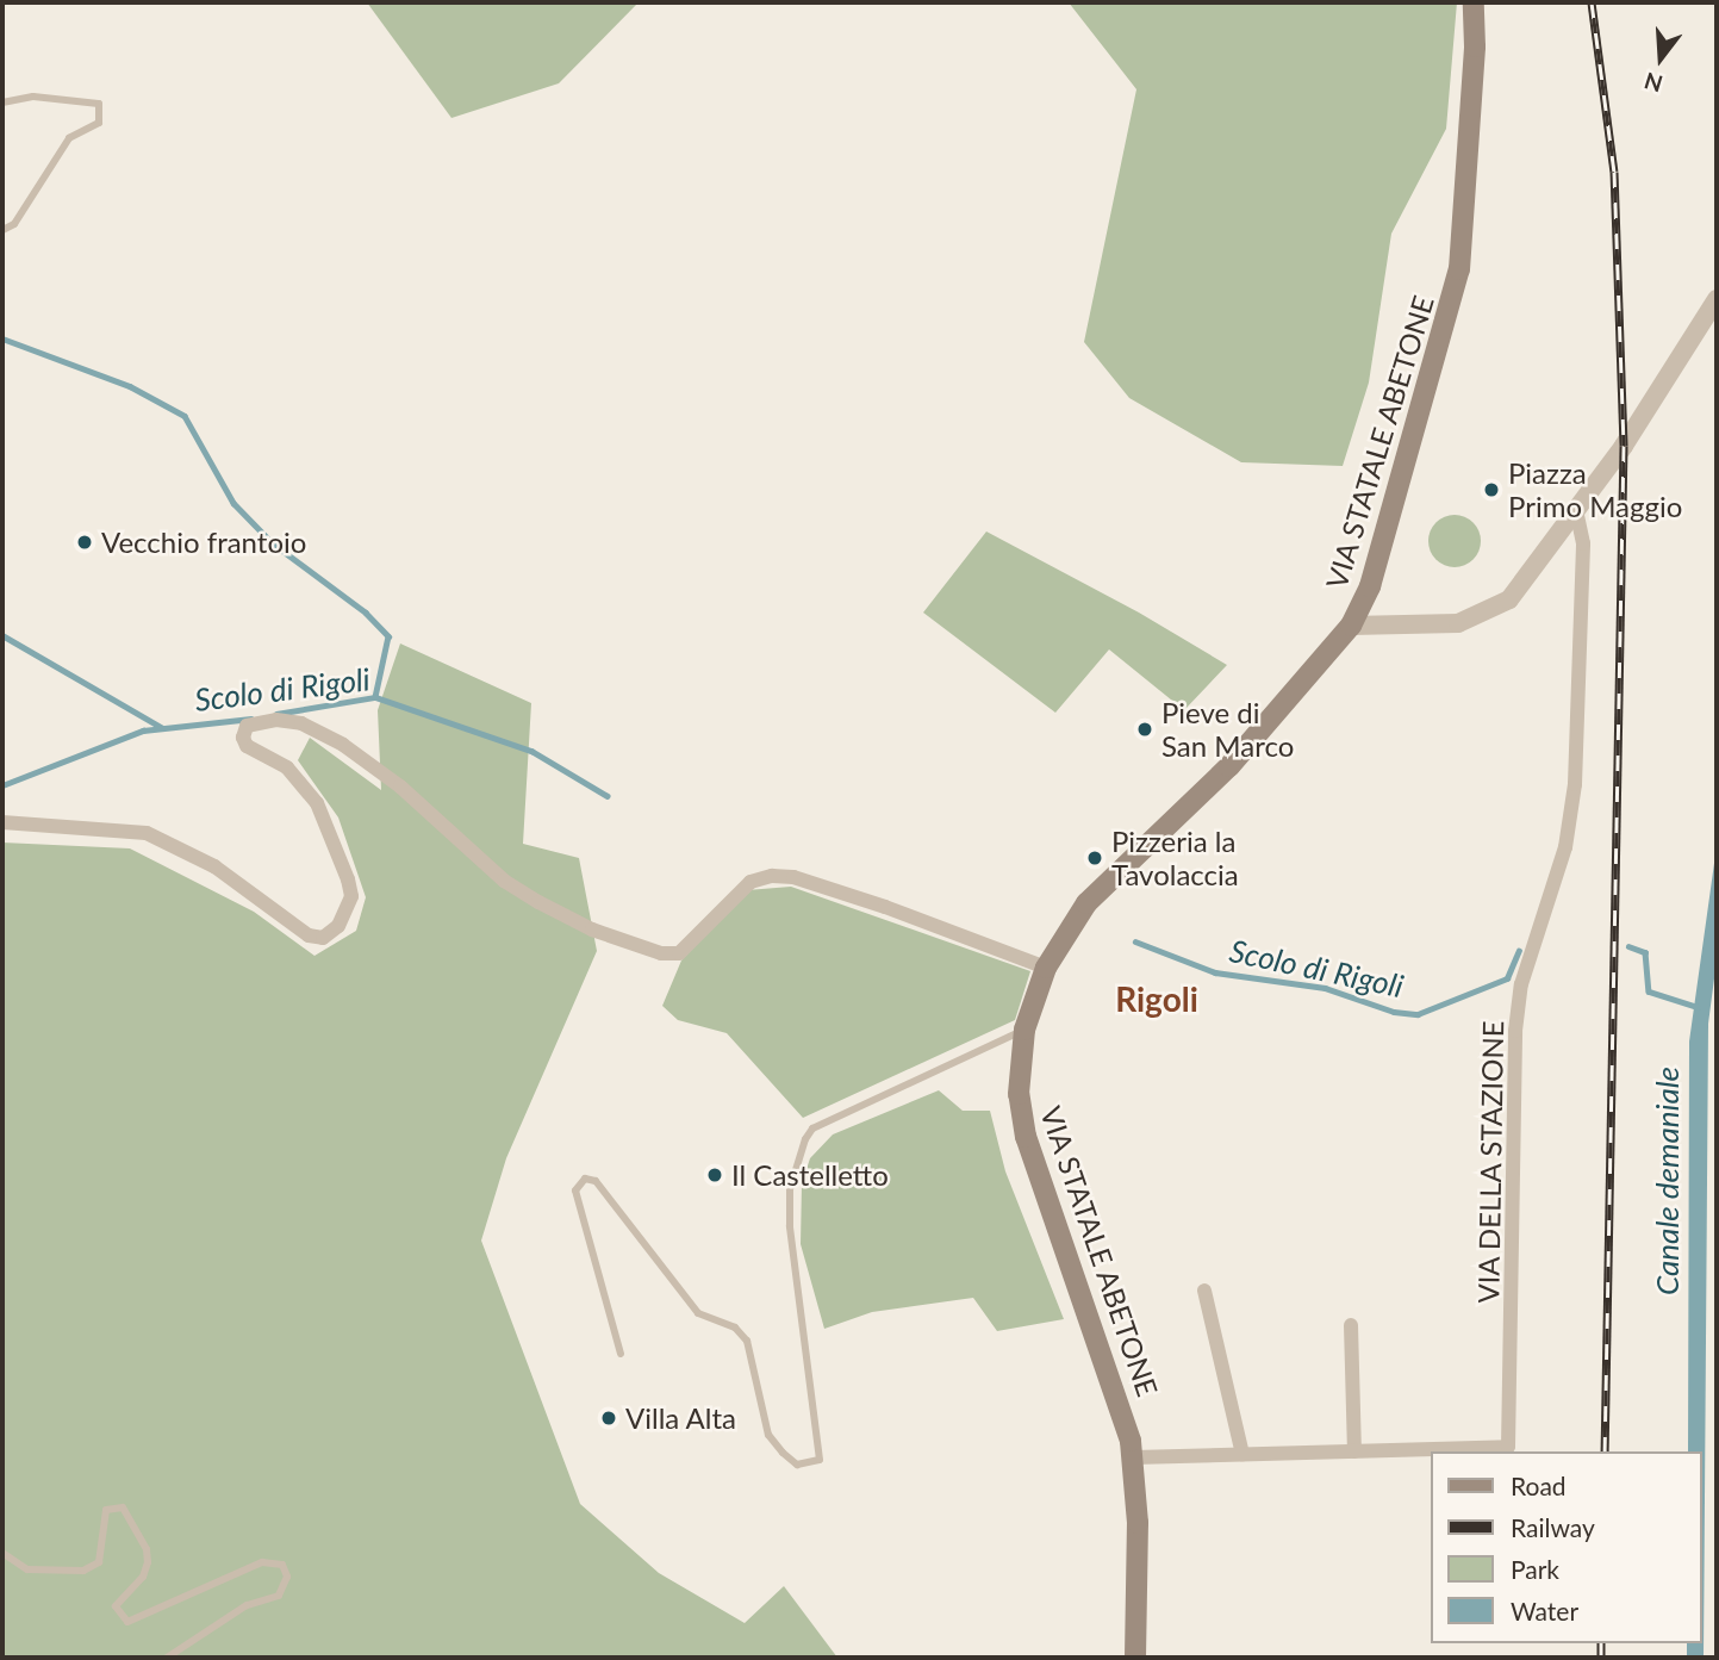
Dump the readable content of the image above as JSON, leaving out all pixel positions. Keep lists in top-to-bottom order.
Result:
{
  "streets": {
    "main road": ["VIA STATALE ABETONE"],
    "street": ["VIA DELLA STAZIONE"]
  },
  "crossings": [
    ["VIA STATALE ABETONE", "VIA DELLA STAZIONE"]
  ],
  "districts": ["Rigoli"],
  "water": ["Scolo di Rigoli", "Canale demaniale"],
  "places": [
    "Piazza Primo Maggio",
    "Vecchio frantoio",
    "Pieve di San Marco",
    "Pizzeria la Tavolaccia",
    "Il Castelletto",
    "Villa Alta"
  ],
  "legend": [
    "Road",
    "Railway",
    "Park",
    "Water"
  ],
  "north": "bottom"
}
